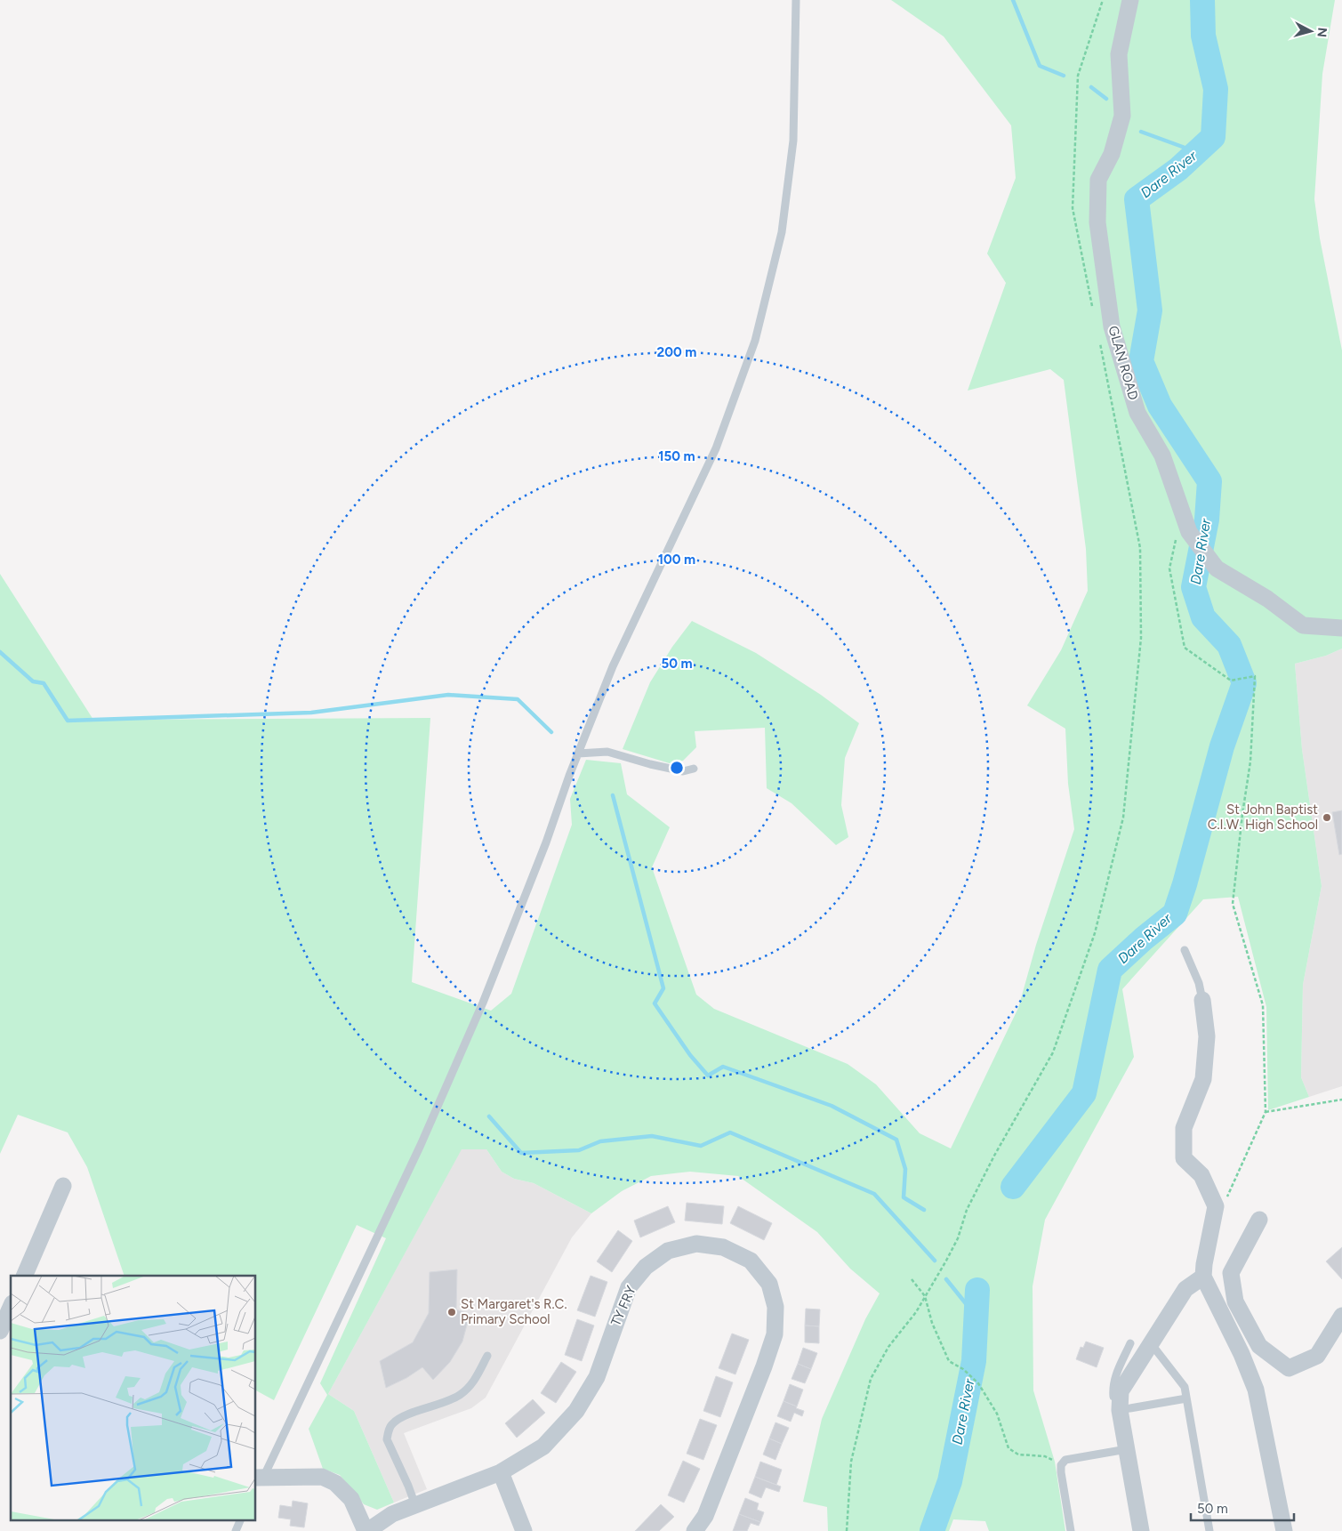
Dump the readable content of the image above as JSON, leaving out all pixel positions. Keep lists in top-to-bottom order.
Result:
{
  "streets": {
    "street": ["GLAN ROAD", "TY FRY"]
  },
  "water": ["Dare River"],
  "places": ["St John Baptist C.I.W. High School", "St Margaret's R.C. Primary School"],
  "scale_bar": "50 m",
  "north": "right",
  "rings": [
    "200 m",
    "150 m",
    "100 m",
    "50 m"
  ]
}
